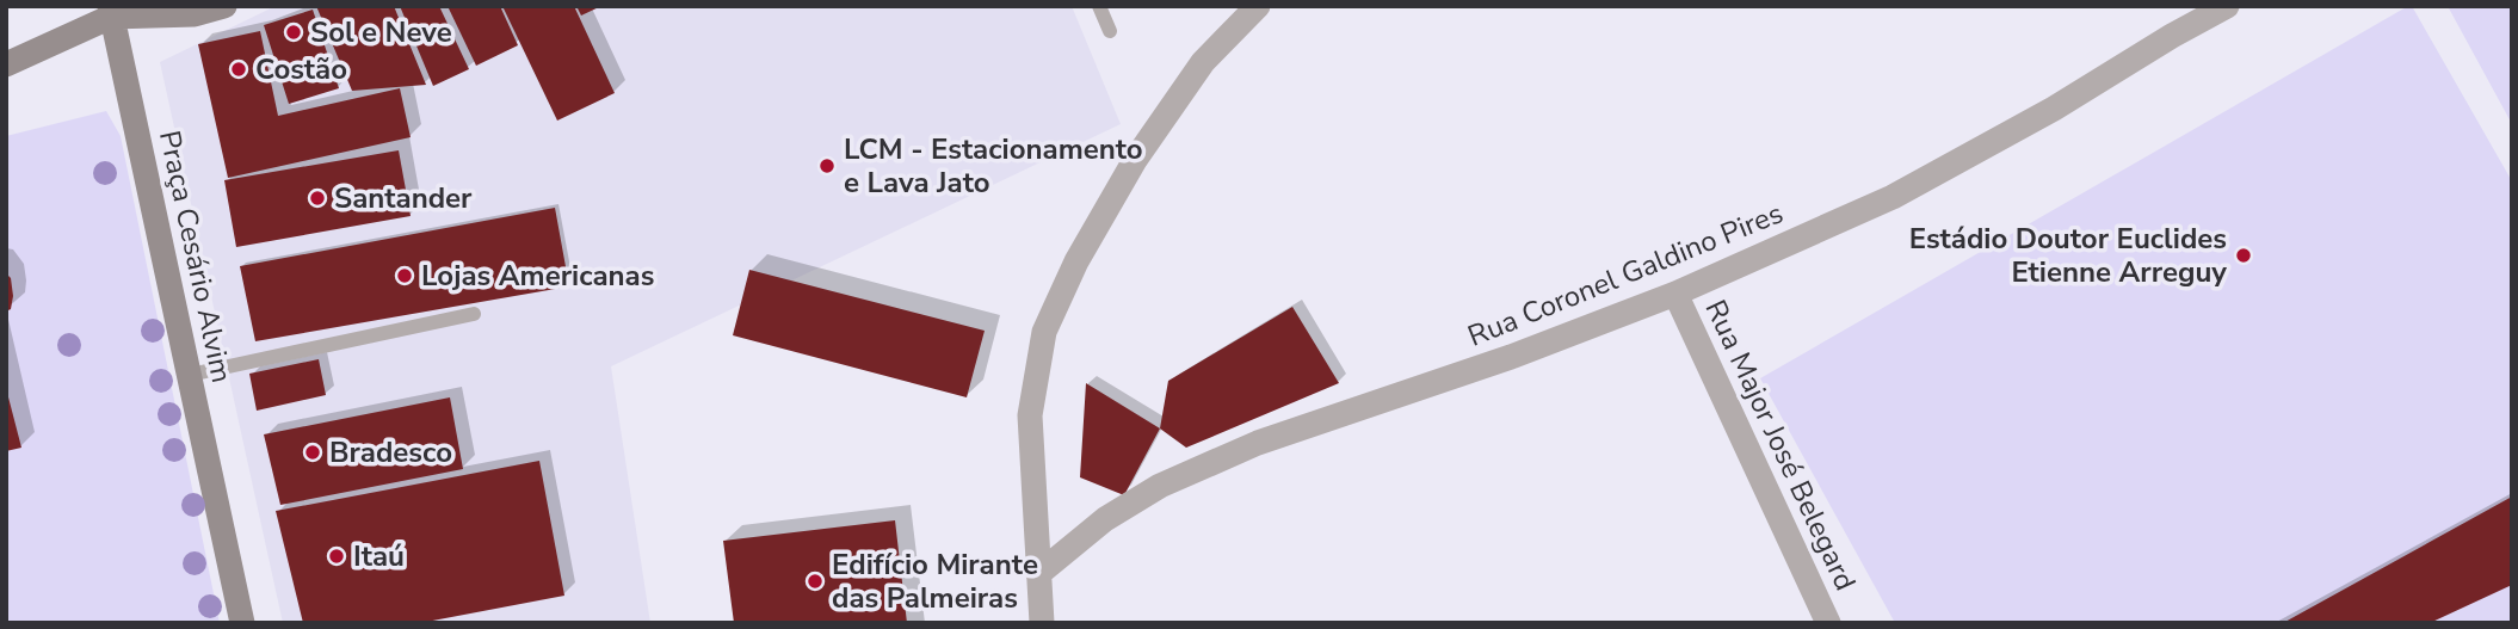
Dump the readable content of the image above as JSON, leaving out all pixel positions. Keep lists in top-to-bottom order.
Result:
{
  "streets": {
    "main road": ["Praça Cesário Alvim"],
    "street": ["Rua Coronel Galdino Pires", "Rua Major José Belegard"]
  },
  "crossings": [
    ["Rua Coronel Galdino Pires", "Rua Major José Belegard"]
  ],
  "places": [
    "Sol e Neve",
    "Costão",
    "LCM - Estacionamento e Lava Jato",
    "Santander",
    "Estádio Doutor Euclides Etienne Arreguy",
    "Lojas Americanas",
    "Bradesco",
    "Itaú",
    "Edifício Mirante das Palmeiras"
  ]
}
